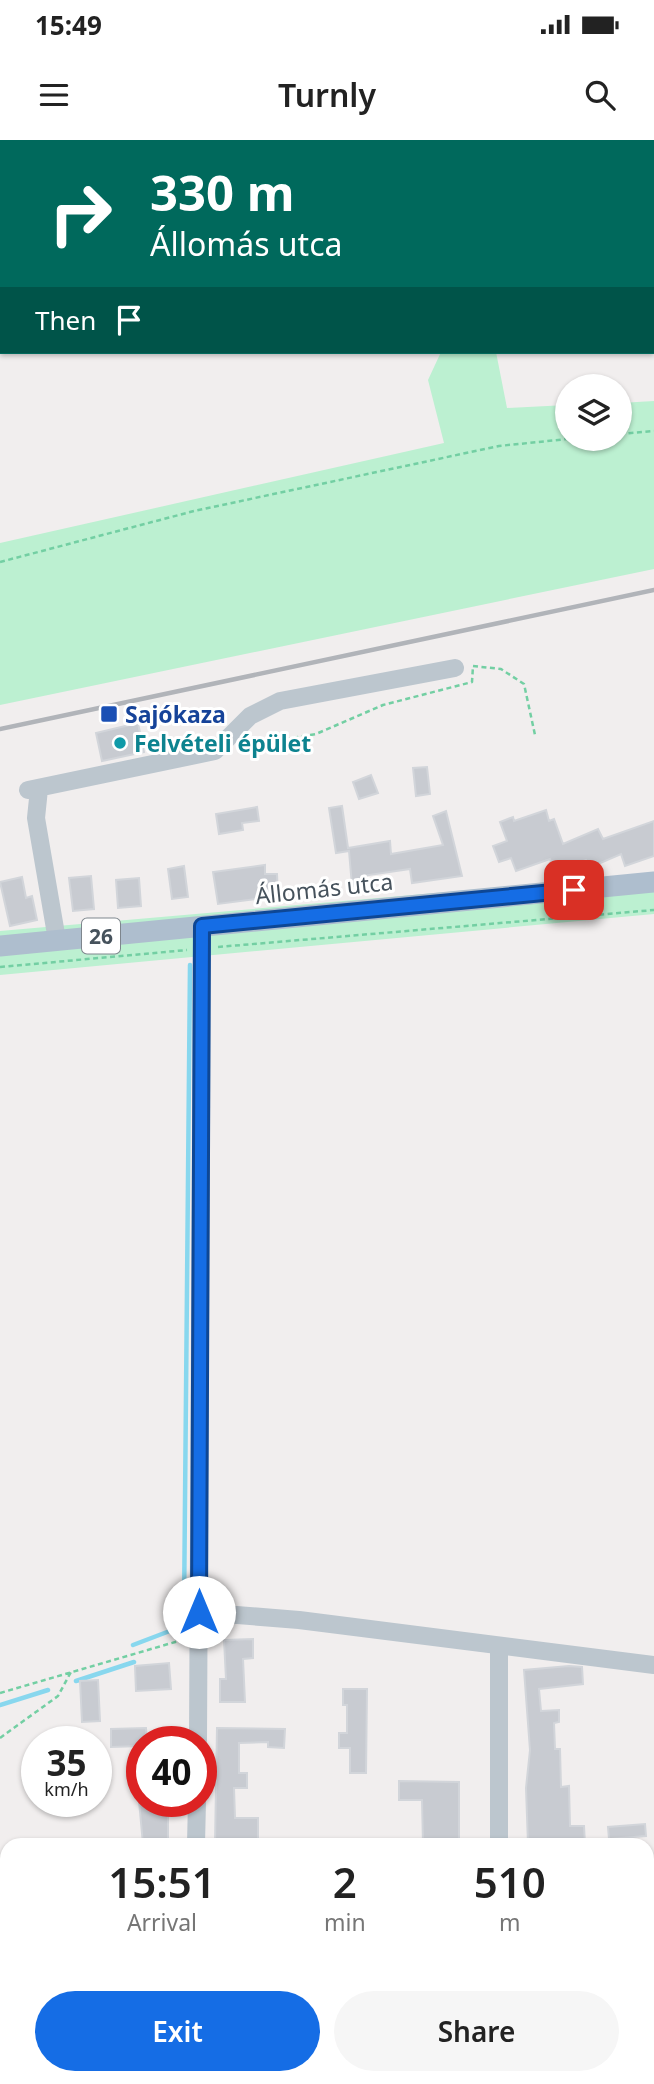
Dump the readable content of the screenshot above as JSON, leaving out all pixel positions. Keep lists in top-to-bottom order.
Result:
{
  "streets": {
    "main road": ["Állomás utca", "26"]
  },
  "places": {
    "transit": ["Sajókaza"],
    "other": ["Felvételi épület"]
  },
  "page": {
    "status": "15:49",
    "header": "Turnly",
    "turn": ["330 m", "Állomás utca"],
    "then": "Then",
    "speed": "35 km/h",
    "limit": "40",
    "eta": [
      "15:51",
      "Arrival",
      "2",
      "min",
      "510",
      "m"
    ],
    "buttons": ["Exit", "Share"]
  }
}
